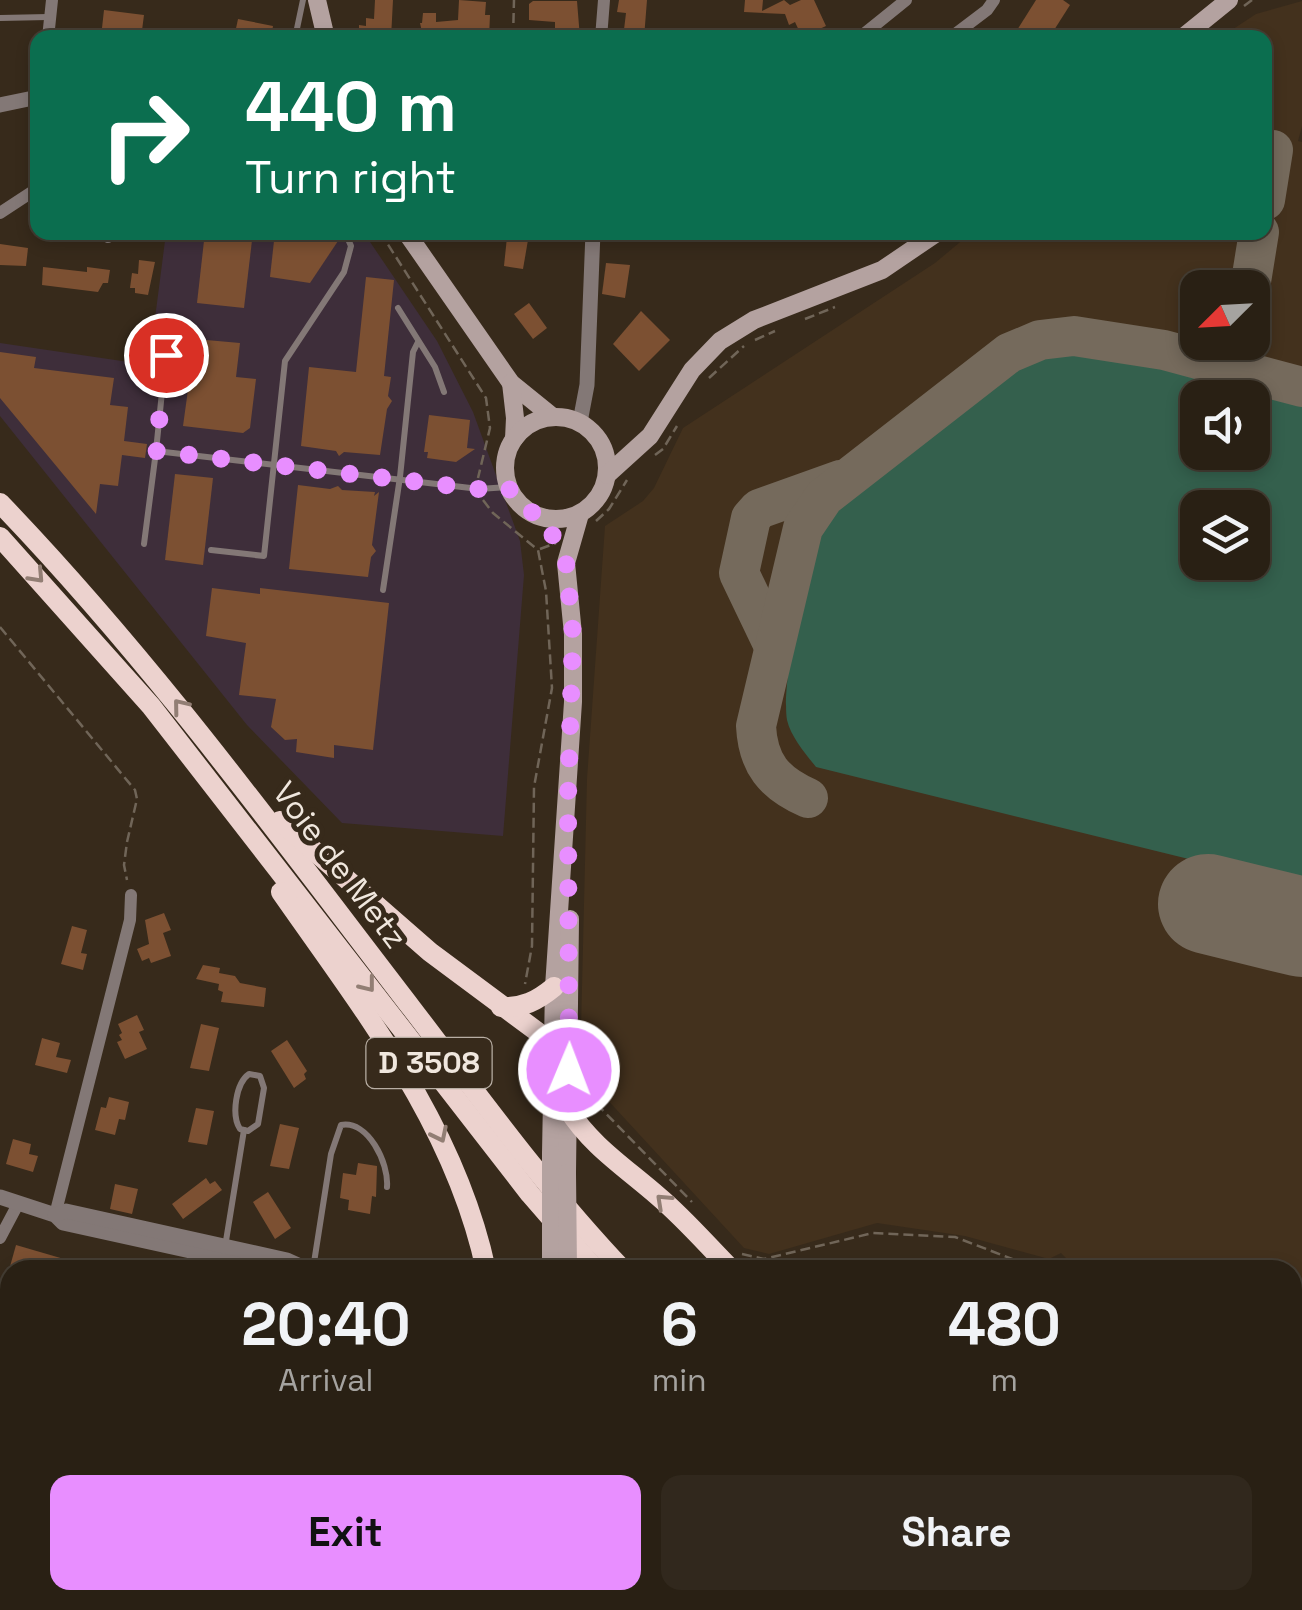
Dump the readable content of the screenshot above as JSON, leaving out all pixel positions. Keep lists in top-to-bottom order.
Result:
{
  "streets": {
    "highway": ["Voie de Metz", "D 3508"]
  },
  "north": "bottom left",
  "page": {
    "turn": ["440 m", "Turn right"],
    "eta": [
      "20:40",
      "Arrival",
      "6",
      "min",
      "480",
      "m"
    ],
    "buttons": ["Exit", "Share"]
  }
}
